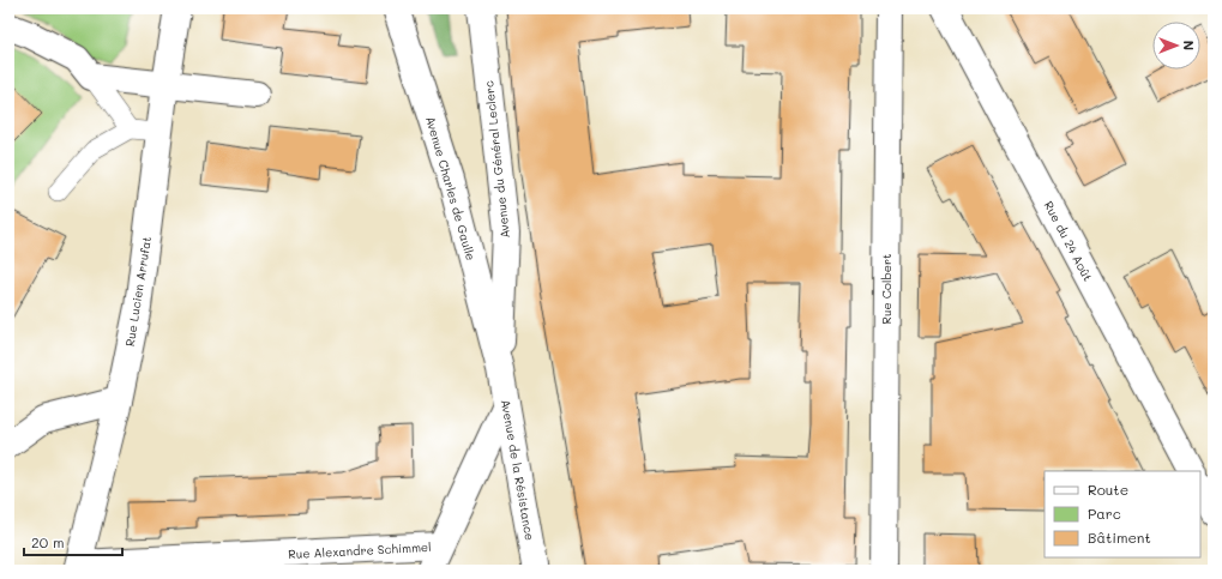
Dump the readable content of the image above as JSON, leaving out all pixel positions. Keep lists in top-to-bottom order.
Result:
{
  "streets": {
    "street": [
      "Avenue du Général Leclerc",
      "Avenue Charles de Gaulle",
      "Rue du 24 Août",
      "Rue Colbert",
      "Rue Lucien Arrufat",
      "Avenue de la Résistance",
      "Rue Alexandre Schimmel"
    ]
  },
  "crossings": [
    ["Avenue du Général Leclerc", "Avenue Charles de Gaulle"],
    ["Avenue du Général Leclerc", "Avenue de la Résistance"],
    ["Avenue Charles de Gaulle", "Avenue de la Résistance"],
    ["Rue Lucien Arrufat", "Rue Alexandre Schimmel"]
  ],
  "legend": ["Route", "Parc", "Bâtiment"],
  "scale_bar": "20 m",
  "north": "right"
}
